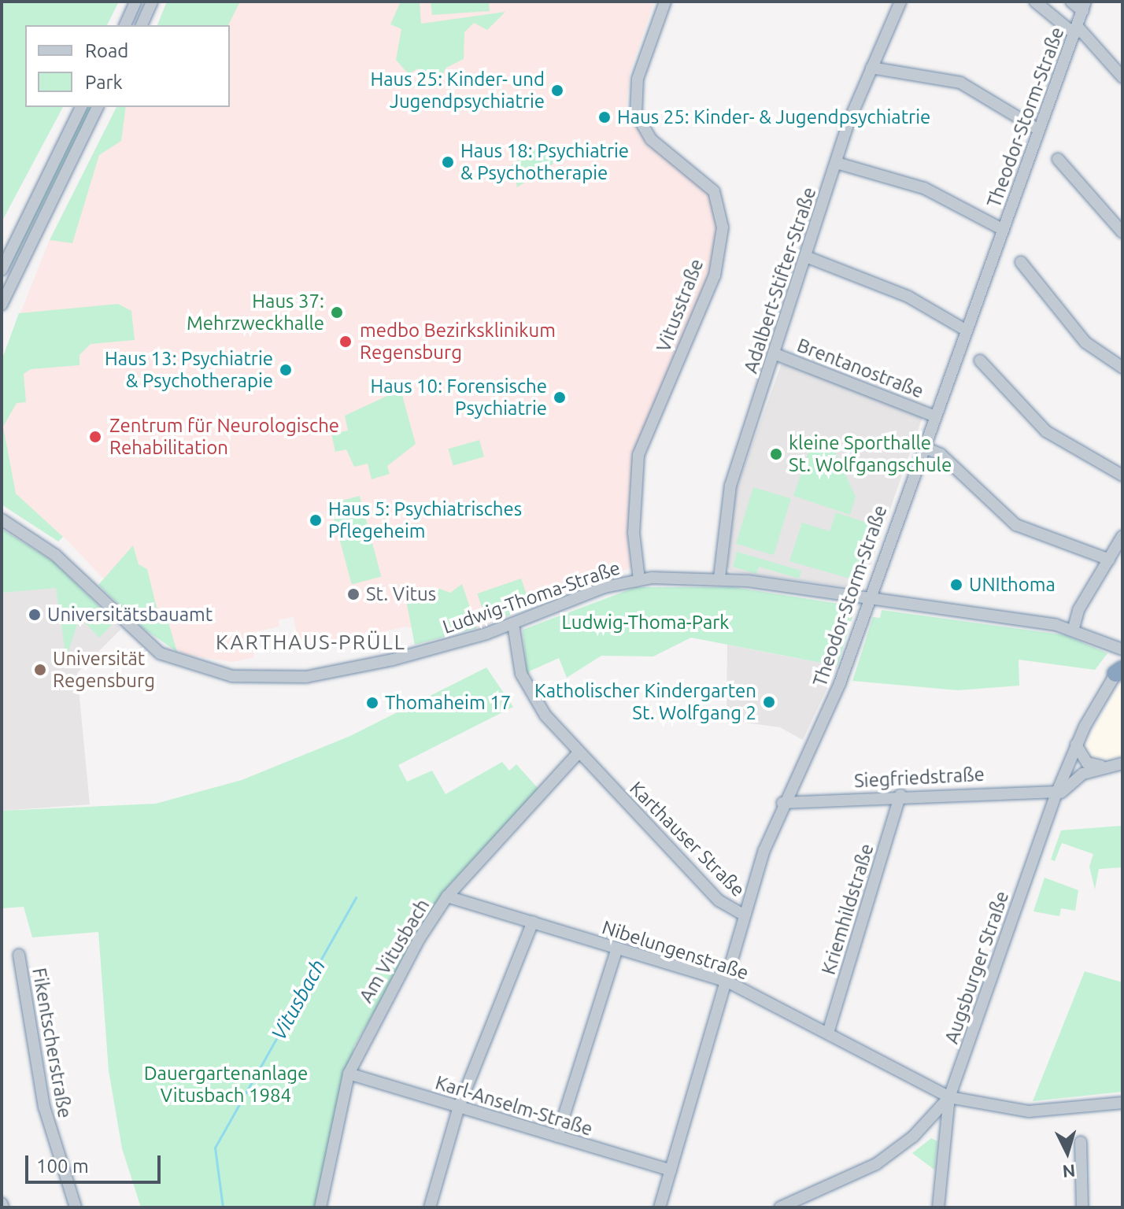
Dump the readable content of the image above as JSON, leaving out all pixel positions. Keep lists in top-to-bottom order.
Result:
{
  "streets": {
    "street": [
      "Theodor-Storm-Straße",
      "Adalbert-Stifter-Straße",
      "Vitusstraße",
      "Brentanostraße",
      "Ludwig-Thoma-Straße",
      "Siegfriedstraße",
      "Karthauser Straße",
      "Kriemhildstraße",
      "Nibelungenstraße",
      "Am Vitusbach",
      "Augsburger Straße",
      "Fikentscherstraße",
      "Karl-Anselm-Straße"
    ]
  },
  "crossings": [
    ["Theodor-Storm-Straße", "Brentanostraße"],
    ["Theodor-Storm-Straße", "Ludwig-Thoma-Straße"],
    ["Theodor-Storm-Straße", "Siegfriedstraße"],
    ["Theodor-Storm-Straße", "Karthauser Straße"],
    ["Adalbert-Stifter-Straße", "Brentanostraße"],
    ["Adalbert-Stifter-Straße", "Ludwig-Thoma-Straße"],
    ["Vitusstraße", "Ludwig-Thoma-Straße"],
    ["Ludwig-Thoma-Straße", "Karthauser Straße"],
    ["Siegfriedstraße", "Kriemhildstraße"],
    ["Siegfriedstraße", "Augsburger Straße"],
    ["Karthauser Straße", "Nibelungenstraße"],
    ["Karthauser Straße", "Am Vitusbach"],
    ["Karthauser Straße", "Karl-Anselm-Straße"],
    ["Kriemhildstraße", "Nibelungenstraße"],
    ["Nibelungenstraße", "Am Vitusbach"],
    ["Nibelungenstraße", "Augsburger Straße"],
    ["Am Vitusbach", "Karl-Anselm-Straße"]
  ],
  "districts": ["KARTHAUS-PRÜLL"],
  "water": ["Vitusbach"],
  "parks": ["Ludwig-Thoma-Park", "Dauergartenanlage Vitusbach 1984"],
  "places": [
    "Haus 25: Kinder- und Jugendpsychiatrie",
    "Haus 25: Kinder- & Jugendpsychiatrie",
    "Haus 18: Psychiatrie & Psychotherapie",
    "Haus 37: Mehrzweckhalle",
    "medbo Bezirksklinikum Regensburg",
    "Haus 13: Psychiatrie & Psychotherapie",
    "Haus 10: Forensische Psychiatrie",
    "Zentrum für Neurologische Rehabilitation",
    "kleine Sporthalle St. Wolfgangschule",
    "Haus 5: Psychiatrisches Pflegeheim",
    "UNIthoma",
    "St. Vitus",
    "Universitätsbauamt",
    "Universität Regensburg",
    "Katholischer Kindergarten St. Wolfgang 2",
    "Thomaheim 17"
  ],
  "legend": ["Road", "Park"],
  "scale_bar": "100 m",
  "north": "bottom"
}
